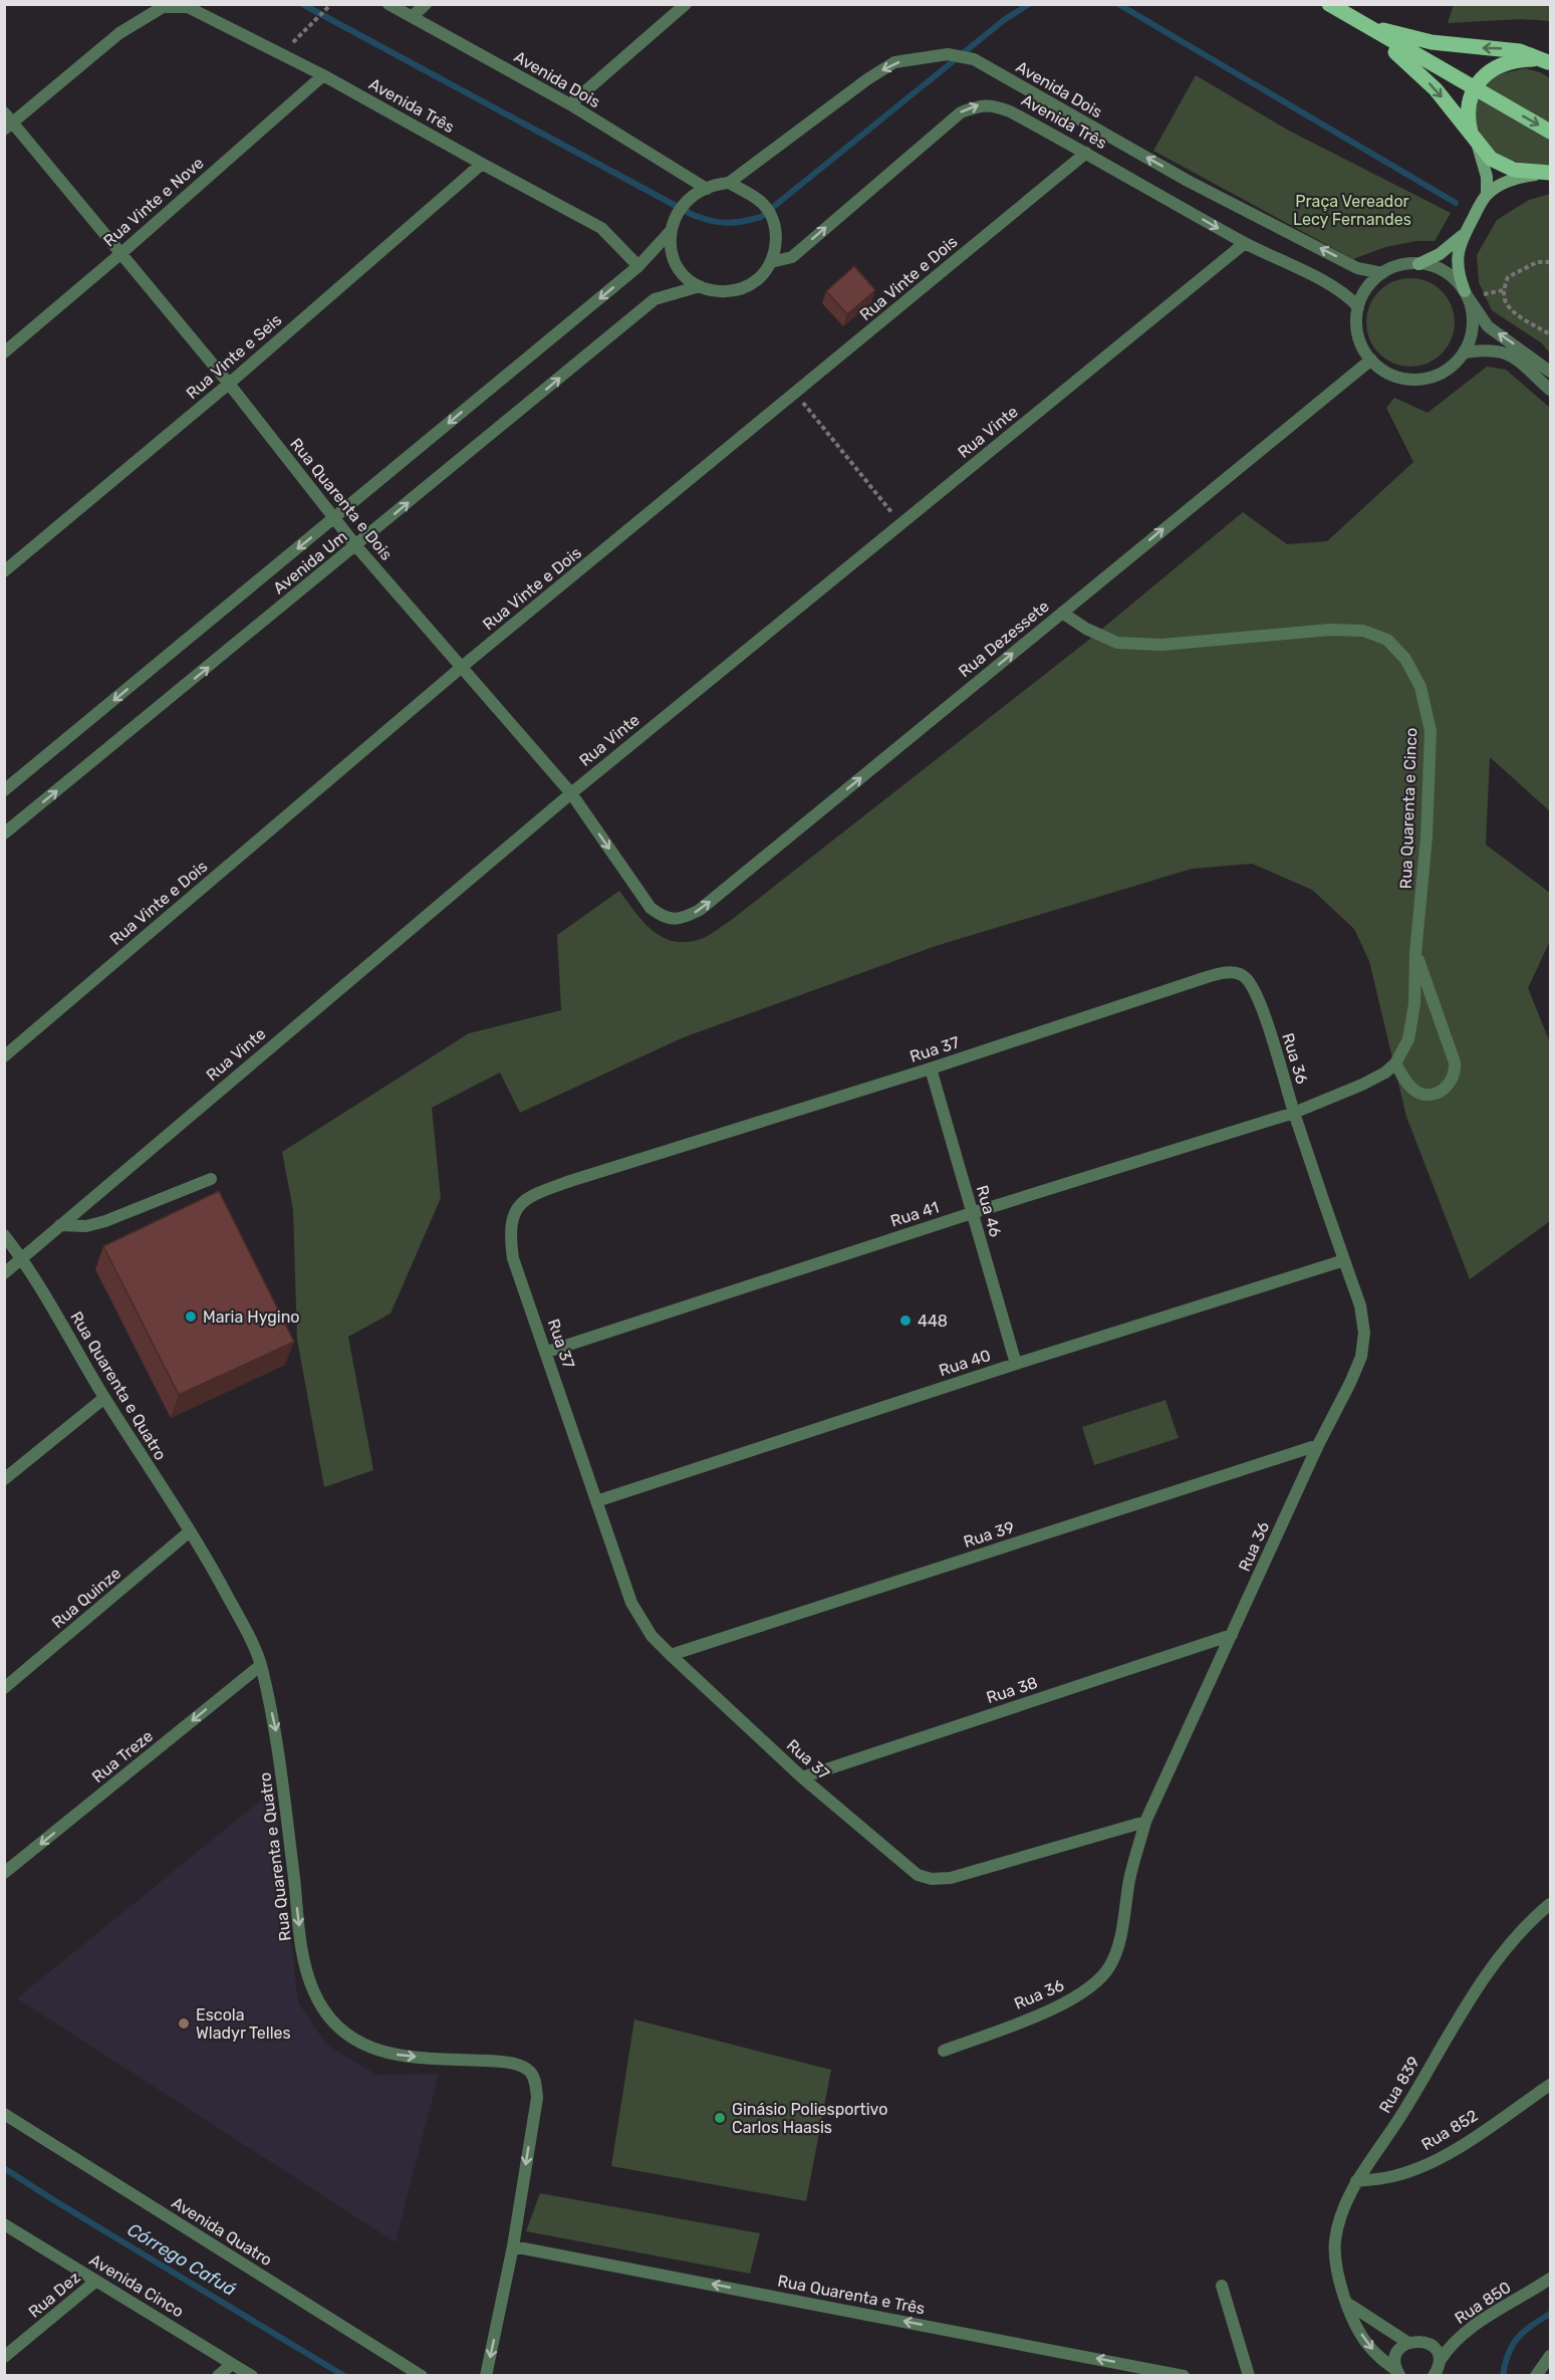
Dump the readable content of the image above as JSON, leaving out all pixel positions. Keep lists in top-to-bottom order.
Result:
{
  "streets": {
    "street": [
      "Avenida Dois",
      "Avenida Três",
      "Rua Vinte e Nove",
      "Rua Vinte e Dois",
      "Rua Vinte e Seis",
      "Rua Vinte",
      "Rua Quarenta e Dois",
      "Avenida Um",
      "Rua Dezessete",
      "Rua Quarenta e Cinco",
      "Rua 37",
      "Rua 36",
      "Rua 46",
      "Rua 41",
      "Rua 40",
      "Rua Quarenta e Quatro",
      "Rua 39",
      "Rua Quinze",
      "Rua 38",
      "Rua Treze",
      "Rua 839",
      "Rua 852",
      "Avenida Quatro",
      "Avenida Cinco",
      "Rua Dez",
      "Rua Quarenta e Três",
      "Rua 850"
    ]
  },
  "crossings": [
    ["Avenida Dois", "Avenida Três"],
    ["Avenida Dois", "Avenida Um"],
    ["Avenida Dois", "Rua Dezessete"],
    ["Avenida Três", "Rua Vinte e Nove"],
    ["Avenida Três", "Rua Vinte e Dois"],
    ["Avenida Três", "Rua Vinte e Seis"],
    ["Avenida Três", "Rua Vinte"],
    ["Avenida Três", "Rua Quarenta e Dois"],
    ["Avenida Três", "Avenida Um"],
    ["Avenida Três", "Rua Dezessete"],
    ["Rua Vinte e Nove", "Rua Quarenta e Dois"],
    ["Rua Vinte e Dois", "Rua Quarenta e Dois"],
    ["Rua Vinte e Seis", "Rua Quarenta e Dois"],
    ["Rua Vinte", "Rua Quarenta e Dois"],
    ["Rua Vinte", "Rua Quarenta e Quatro"],
    ["Rua Quarenta e Dois", "Avenida Um"],
    ["Rua Quarenta e Dois", "Rua Dezessete"],
    ["Rua Dezessete", "Rua Quarenta e Cinco"],
    ["Rua Quarenta e Cinco", "Rua 36"],
    ["Rua Quarenta e Cinco", "Rua 41"],
    ["Rua 37", "Rua 36"],
    ["Rua 37", "Rua 46"],
    ["Rua 37", "Rua 41"],
    ["Rua 37", "Rua 40"],
    ["Rua 37", "Rua 39"],
    ["Rua 37", "Rua 38"],
    ["Rua 36", "Rua 41"],
    ["Rua 36", "Rua 40"],
    ["Rua 36", "Rua 39"],
    ["Rua 36", "Rua 38"],
    ["Rua 46", "Rua 41"],
    ["Rua 46", "Rua 40"],
    ["Rua Quarenta e Quatro", "Rua Quinze"],
    ["Rua Quarenta e Quatro", "Rua Treze"],
    ["Rua Quarenta e Quatro", "Rua Quarenta e Três"],
    ["Rua 839", "Rua 852"],
    ["Avenida Cinco", "Rua Dez"]
  ],
  "one_way": [
    "Avenida Dois",
    "Rua Dezessete",
    "Rua Quarenta e Quatro",
    "Rua Treze",
    "Rua Quarenta e Três"
  ],
  "water": ["Córrego Cafuá"],
  "parks": ["Praça Vereador Lecy Fernandes"],
  "places": [
    "Maria Hygino",
    "448",
    "Escola Wladyr Telles",
    "Ginásio Poliesportivo Carlos Haasis"
  ]
}
